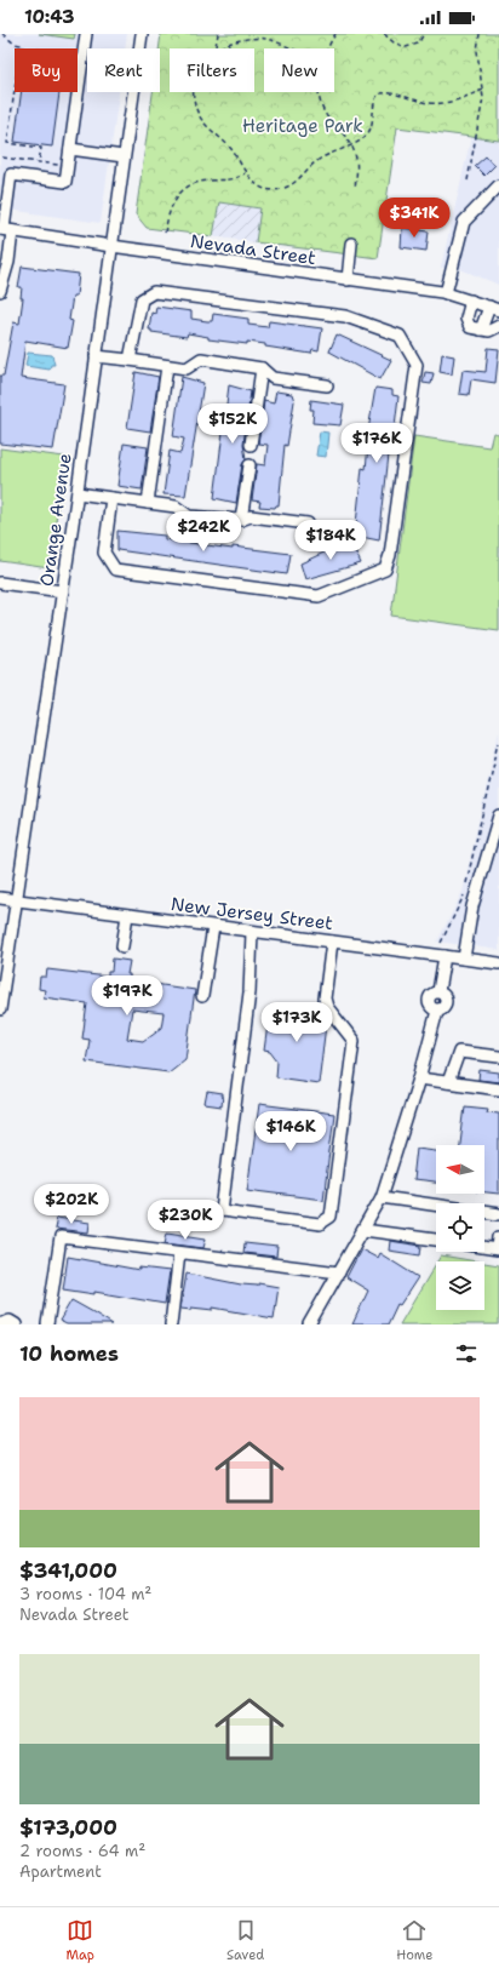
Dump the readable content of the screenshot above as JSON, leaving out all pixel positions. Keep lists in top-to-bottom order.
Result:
{
  "streets": {
    "street": ["Nevada Street", "Orange Avenue", "New Jersey Street"]
  },
  "crossings": [
    ["Nevada Street", "Orange Avenue"],
    ["Orange Avenue", "New Jersey Street"]
  ],
  "parks": ["Heritage Park"],
  "north": "left",
  "page": {
    "status": "10:43",
    "chip": [
      "Buy",
      "Rent",
      "Filters",
      "New"
    ],
    "price": [
      "$341K",
      "$152K",
      "$176K",
      "$242K",
      "$184K",
      "$197K",
      "$173K",
      "$146K",
      "$202K",
      "$230K"
    ],
    "heading": "10 homes",
    "list": [
      {
        "name": "$341,000",
        "note": "3 rooms · 104 m² · Nevada Street"
      },
      {
        "name": "$173,000",
        "note": "2 rooms · 64 m² · Apartment"
      }
    ],
    "tabs": ["Map", "Saved", "Home"]
  }
}
